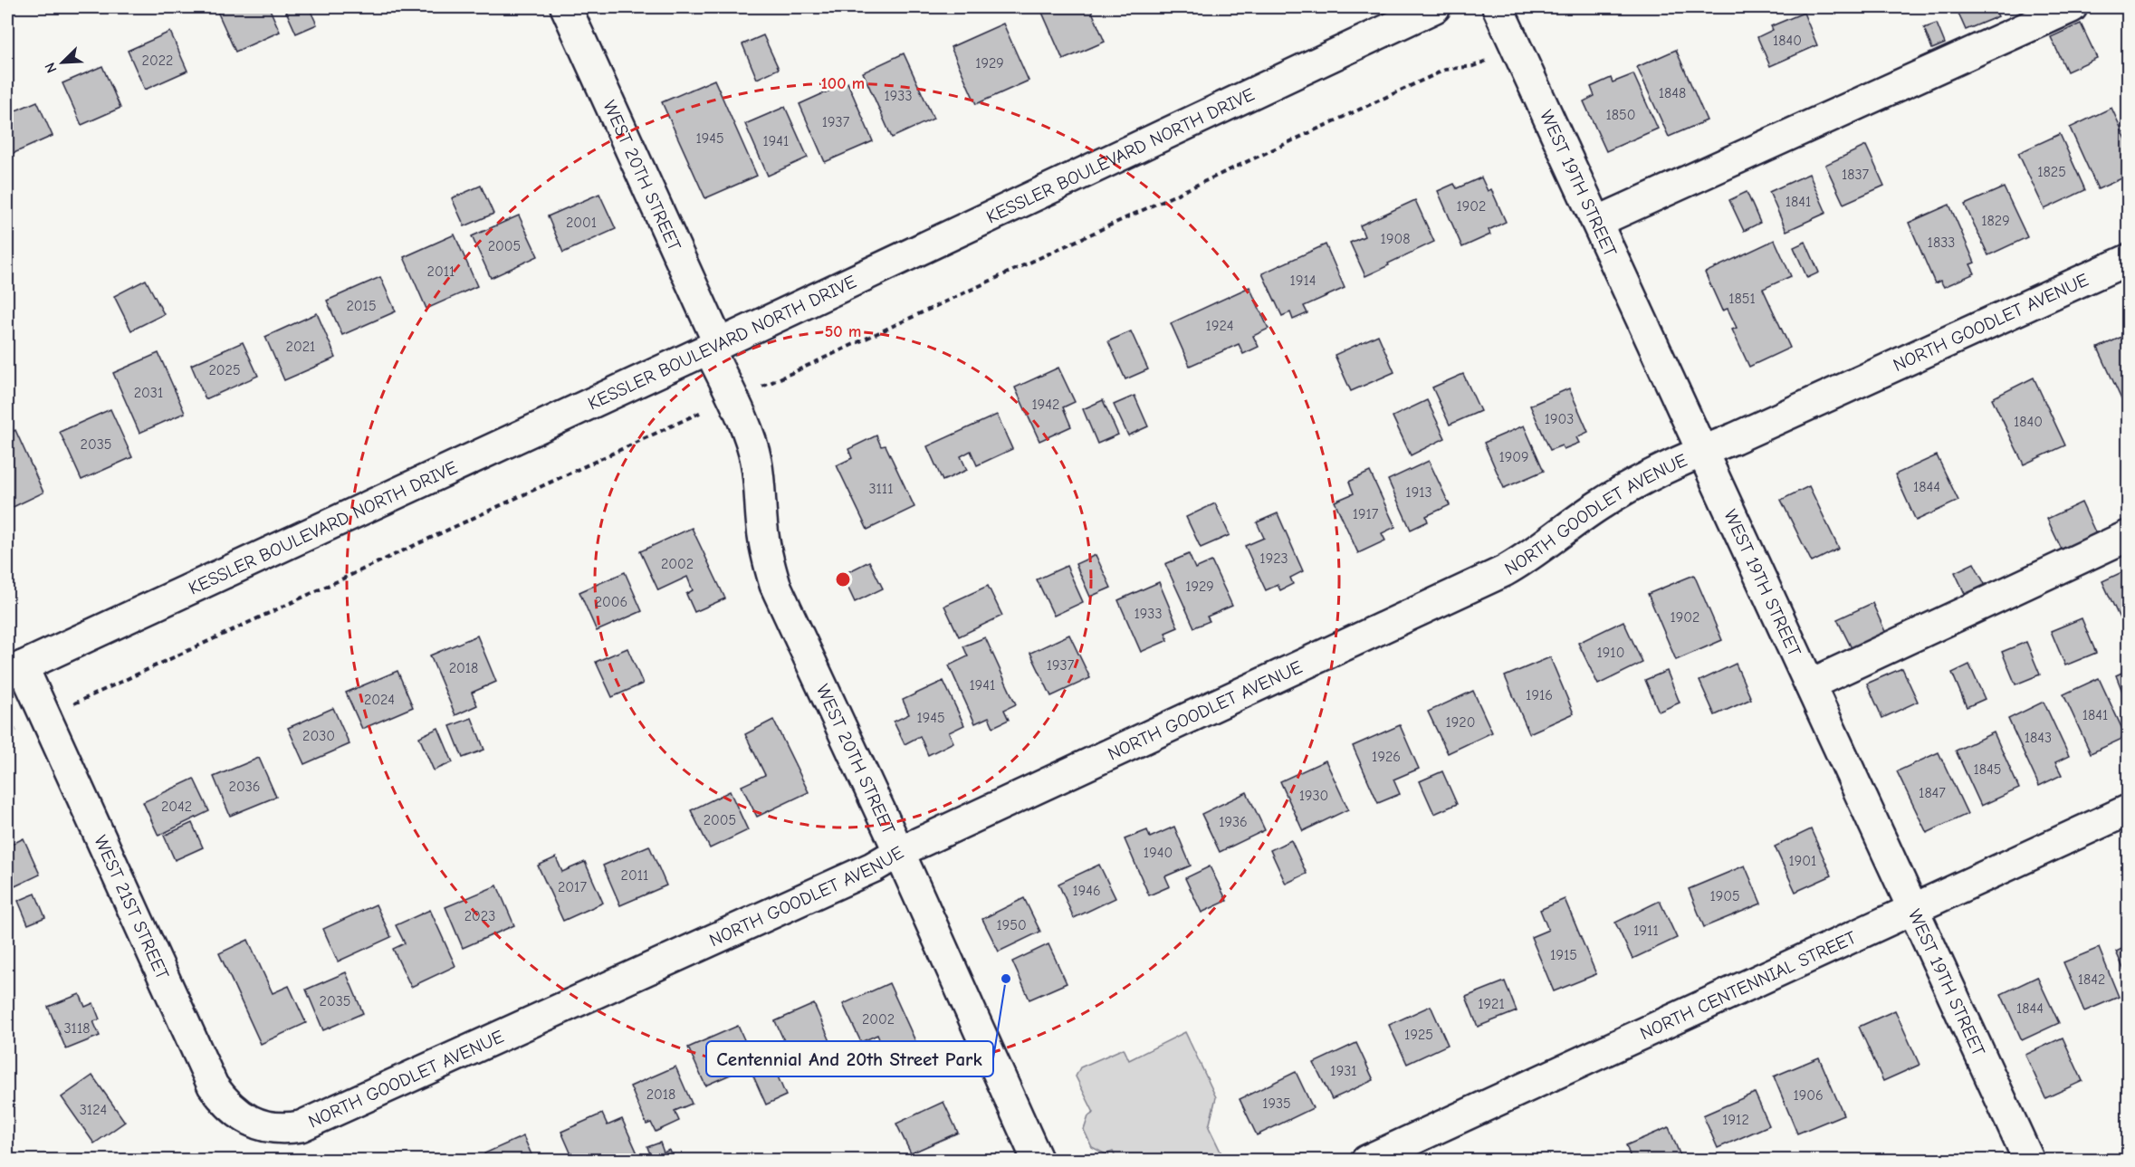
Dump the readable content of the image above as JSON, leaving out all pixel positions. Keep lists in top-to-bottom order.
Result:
{
  "streets": {
    "street": [
      "KESSLER BOULEVARD NORTH DRIVE",
      "WEST 20TH STREET",
      "WEST 19TH STREET",
      "NORTH GOODLET AVENUE",
      "WEST 21ST STREET",
      "NORTH CENTENNIAL STREET"
    ]
  },
  "crossings": [
    ["KESSLER BOULEVARD NORTH DRIVE", "WEST 20TH STREET"],
    ["KESSLER BOULEVARD NORTH DRIVE", "WEST 21ST STREET"],
    ["WEST 20TH STREET", "NORTH GOODLET AVENUE"],
    ["WEST 19TH STREET", "NORTH GOODLET AVENUE"],
    ["WEST 19TH STREET", "NORTH CENTENNIAL STREET"],
    ["NORTH GOODLET AVENUE", "WEST 21ST STREET"]
  ],
  "places": ["Centennial And 20th Street Park"],
  "house_numbers": [
    "1840",
    "2022",
    "1929",
    "1848",
    "1933",
    "1850",
    "1937",
    "1945",
    "1941",
    "1825",
    "1837",
    "1841",
    "1902",
    "1829",
    "2001",
    "1908",
    "1833",
    "2005",
    "2011",
    "1914",
    "1851",
    "2015",
    "1924",
    "2021",
    "2025",
    "2031",
    "1942",
    "1903",
    "1840",
    "2035",
    "1909",
    "1844",
    "3111",
    "1913",
    "1917",
    "1923",
    "2002",
    "1929",
    "2006",
    "1933",
    "1902",
    "1910",
    "1937",
    "2018",
    "1941",
    "1916",
    "2024",
    "1841",
    "1945",
    "1920",
    "2030",
    "1843",
    "1926",
    "1845",
    "2036",
    "1847",
    "1930",
    "2042",
    "2005",
    "1936",
    "1940",
    "1901",
    "2011",
    "2017",
    "1946",
    "1905",
    "2023",
    "1950",
    "1911",
    "1915",
    "1842",
    "2035",
    "1921",
    "1844",
    "2002",
    "3118",
    "1925",
    "1931",
    "2018",
    "1906",
    "1935",
    "3124",
    "1912"
  ],
  "north": "bottom left",
  "rings": ["100 m", "50 m"]
}
